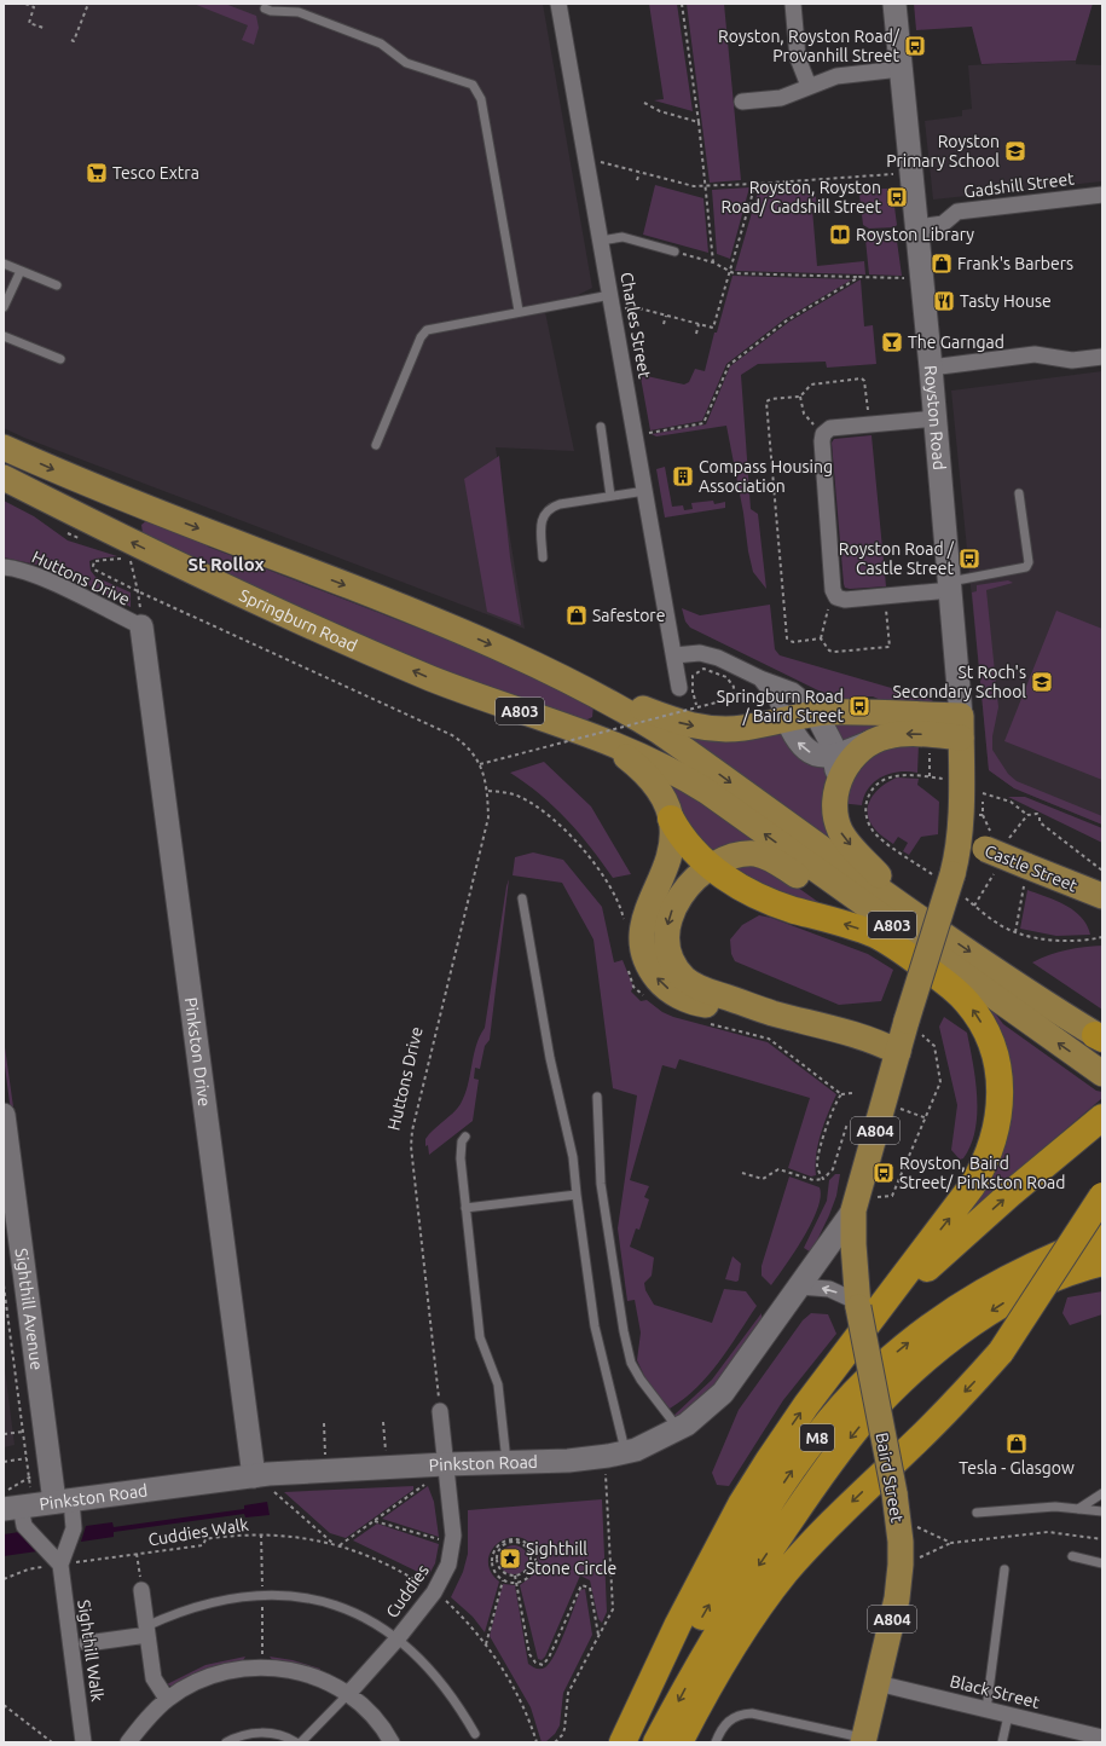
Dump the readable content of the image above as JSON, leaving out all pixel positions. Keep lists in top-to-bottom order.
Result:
{
  "streets": {
    "highway": ["M8"],
    "main road": [
      "Springburn Road",
      "A803",
      "Castle Street",
      "A804",
      "Baird Street"
    ],
    "street": [
      "Gadshill Street",
      "Charles Street",
      "Royston Road",
      "Huttons Drive",
      "Pinkston Drive",
      "Sighthill Avenue",
      "Pinkston Road",
      "Cuddies",
      "Sighthill Walk",
      "Black Street"
    ],
    "path": ["Cuddies Walk"]
  },
  "crossings": [
    ["Gadshill Street", "Royston Road"],
    ["Royston Road", "A804"],
    ["Huttons Drive", "Pinkston Drive"],
    ["Springburn Road", "A803"],
    ["A803", "A804"],
    ["Castle Street", "A804"],
    ["Pinkston Drive", "Pinkston Road"],
    ["A804", "Pinkston Road"],
    ["A804", "Baird Street"],
    ["Sighthill Avenue", "Pinkston Road"],
    ["Sighthill Avenue", "Sighthill Walk"],
    ["Pinkston Road", "Baird Street"],
    ["Pinkston Road", "Cuddies"],
    ["Pinkston Road", "Sighthill Walk"],
    ["Baird Street", "Black Street"],
    ["Cuddies Walk", "Cuddies"],
    ["Cuddies Walk", "Sighthill Walk"]
  ],
  "districts": ["St Rollox"],
  "places": {
    "bus stop": [
      "Royston, Royston Road/ Provanhill Street",
      "Royston, Royston Road/ Gadshill Street",
      "Royston Road / Castle Street",
      "Springburn Road / Baird Street",
      "Royston, Baird Street/ Pinkston Road"
    ],
    "school or university": ["Royston Primary School", "St Roch's Secondary School"],
    "supermarket": ["Tesco Extra"],
    "library": ["Royston Library"],
    "shop": ["Frank's Barbers", "Safestore", "Tesla - Glasgow"],
    "restaurant": ["Tasty House"],
    "bar": ["The Garngad"],
    "building": ["Compass Housing Association"],
    "place": ["Sighthill Stone Circle"]
  }
}
